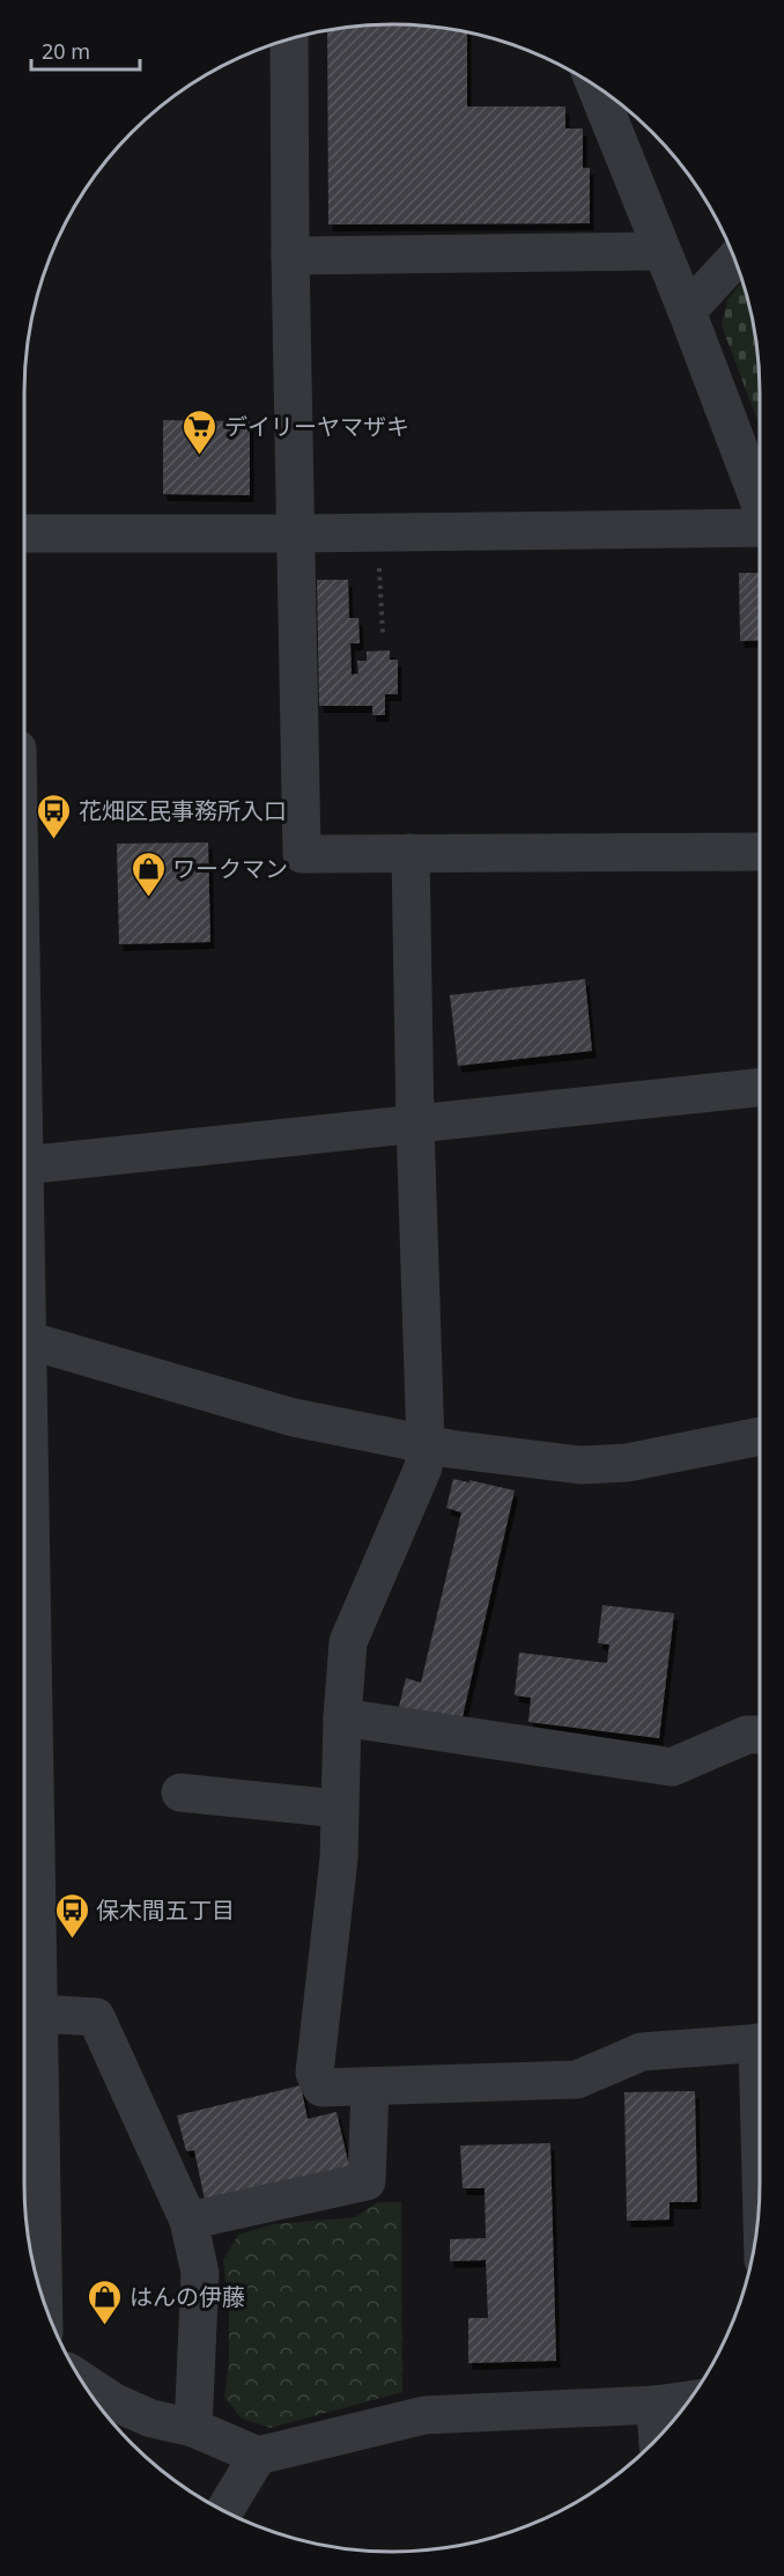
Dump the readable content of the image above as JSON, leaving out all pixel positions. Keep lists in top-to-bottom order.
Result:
{
  "places": {
    "supermarket": ["デイリーヤマザキ"],
    "bus stop": ["花畑区民事務所入口", "保木間五丁目"],
    "shop": ["ワークマン", "はんの伊藤"]
  },
  "scale_bar": "20 m"
}
